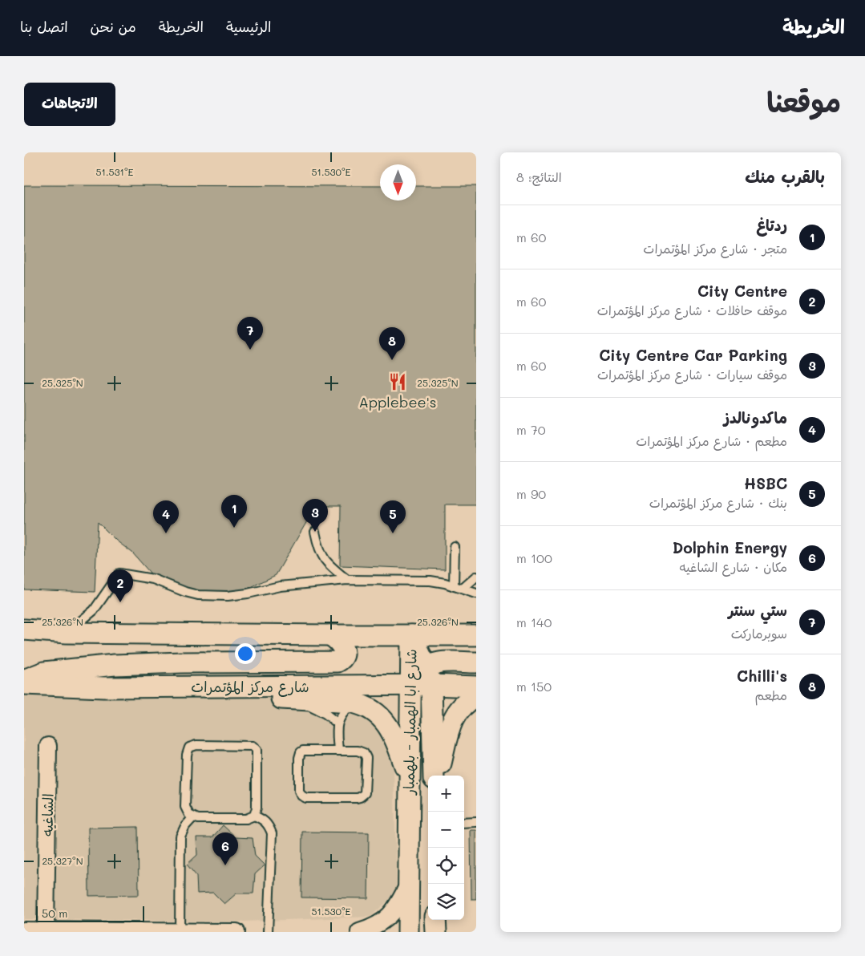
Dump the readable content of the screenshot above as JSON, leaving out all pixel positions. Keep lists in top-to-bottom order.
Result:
{
  "streets": {
    "street": ["شارع مركز المؤتمرات", "شارع ابا الهمبار - بلهمبار", "الشاغيه"]
  },
  "crossings": [
    ["شارع مركز المؤتمرات", "شارع ابا الهمبار - بلهمبار"]
  ],
  "places": {
    "restaurant": ["Applebee's"]
  },
  "scale_bar": "50 m",
  "north": "bottom",
  "page": {
    "header": "الخريطة",
    "nav": [
      "الرئيسية",
      "الخريطة",
      "من نحن",
      "اتصل بنا"
    ],
    "title": "موقعنا",
    "buttons": "الاتجاهات",
    "heading": ["بالقرب منك", "النتائج: 8"],
    "list": [
      {
        "mark": "1",
        "name": "ردتاغ",
        "note": "متجر · شارع مركز المؤتمرات",
        "value": "60 m"
      },
      {
        "mark": "2",
        "name": "City Centre",
        "note": "موقف حافلات · شارع مركز المؤتمرات",
        "value": "60 m"
      },
      {
        "mark": "3",
        "name": "City Centre Car Parking",
        "note": "موقف سيارات · شارع مركز المؤتمرات",
        "value": "60 m"
      },
      {
        "mark": "4",
        "name": "ماكدونالدز",
        "note": "مطعم · شارع مركز المؤتمرات",
        "value": "70 m"
      },
      {
        "mark": "5",
        "name": "HSBC",
        "note": "بنك · شارع مركز المؤتمرات",
        "value": "90 m"
      },
      {
        "mark": "6",
        "name": "Dolphin Energy",
        "note": "مكان · شارع الشاغيه",
        "value": "100 m"
      },
      {
        "mark": "7",
        "name": "ستي سنتر",
        "note": "سوبرماركت",
        "value": "140 m"
      },
      {
        "mark": "8",
        "name": "Chilli's",
        "note": "مطعم",
        "value": "150 m"
      }
    ],
    "pins": [
      "7",
      "8",
      "1",
      "3",
      "4",
      "5",
      "2",
      "6"
    ],
    "map_buttons": ["+", "−"],
    "scale": "50 m"
  },
  "coordinates": [
    "51.531°E",
    "51.530°E",
    "25.325°N",
    "25.326°N",
    "25.327°N"
  ]
}
